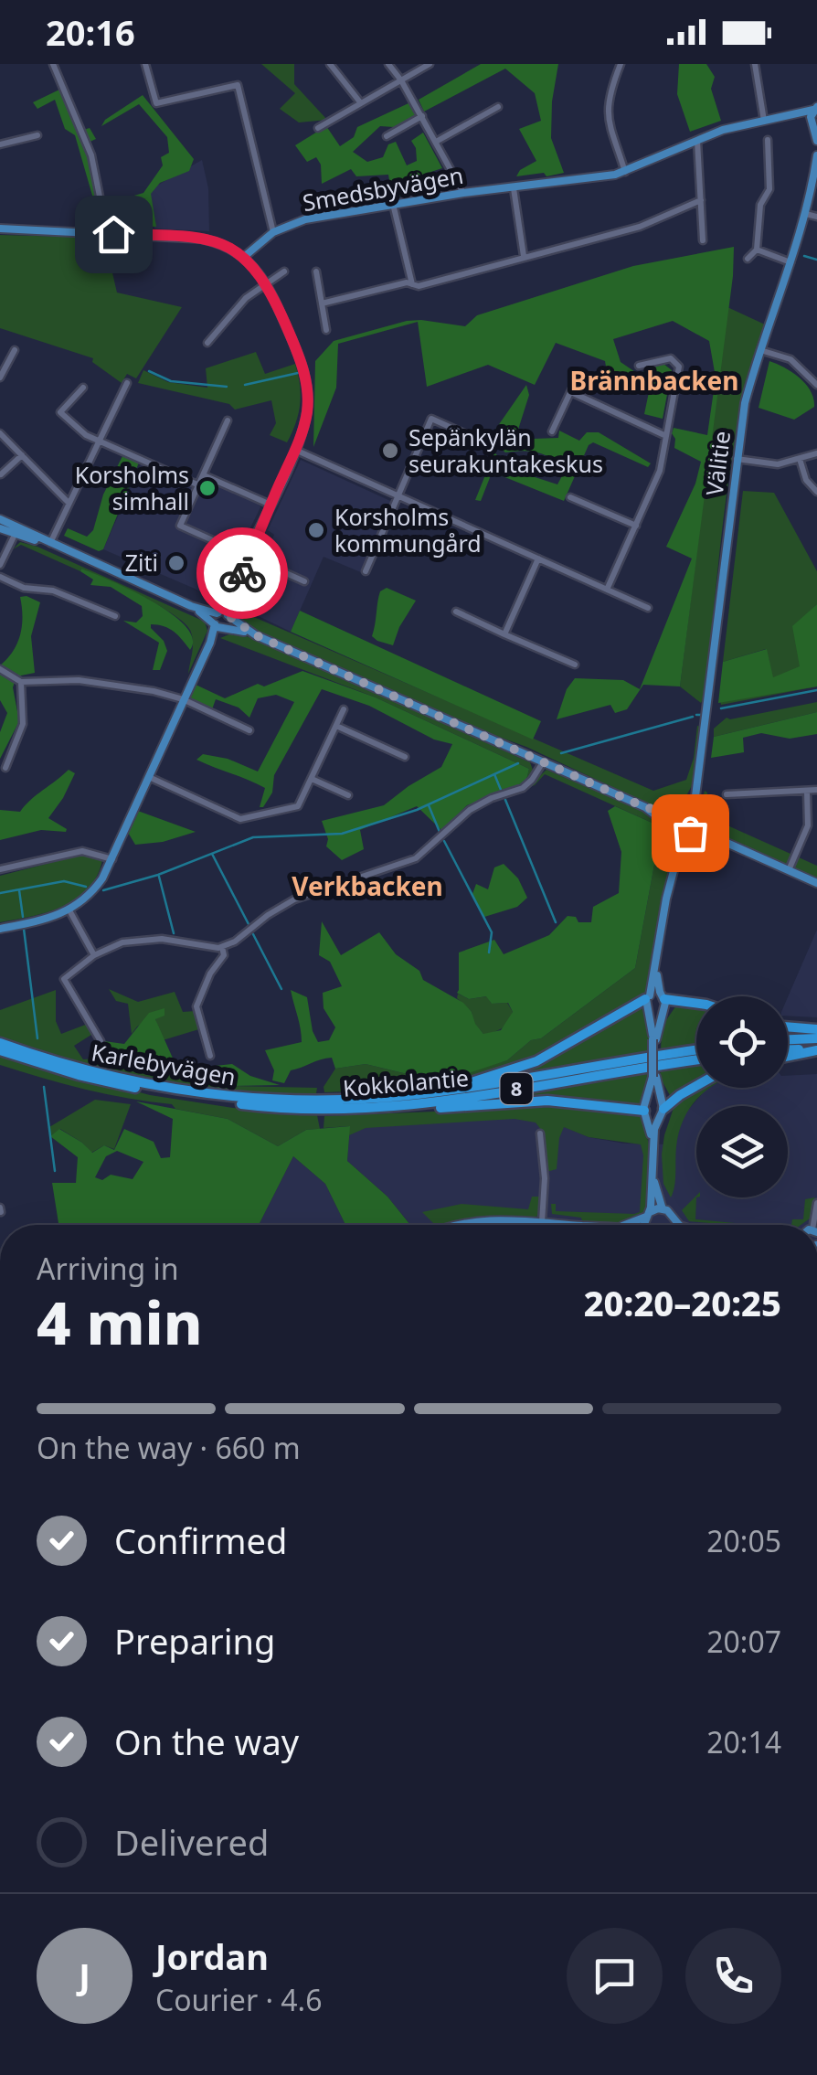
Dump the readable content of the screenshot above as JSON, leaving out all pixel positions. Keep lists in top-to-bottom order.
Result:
{
  "streets": {
    "highway": ["Karlebyvägen", "Kokkolantie", "8"],
    "main road": ["Smedsbyvägen", "Välitie"]
  },
  "crossings": [
    ["Karlebyvägen", "Kokkolantie"]
  ],
  "districts": ["Brännbacken", "Verkbacken"],
  "places": [
    "Sepänkylän seurakuntakeskus",
    "Korsholms simhall",
    "Korsholms kommungård",
    "Ziti"
  ],
  "page": {
    "status": "20:16",
    "heading": ["4 min", "Arriving in", "20:20–20:25"],
    "panel": ["Jordan", "Courier · 4.6"],
    "bar": "On the way · 660 m",
    "list": [
      ["Confirmed", "20:05"],
      ["Preparing", "20:07"],
      ["On the way", "20:14"],
      "Delivered"
    ],
    "round": "J"
  }
}
